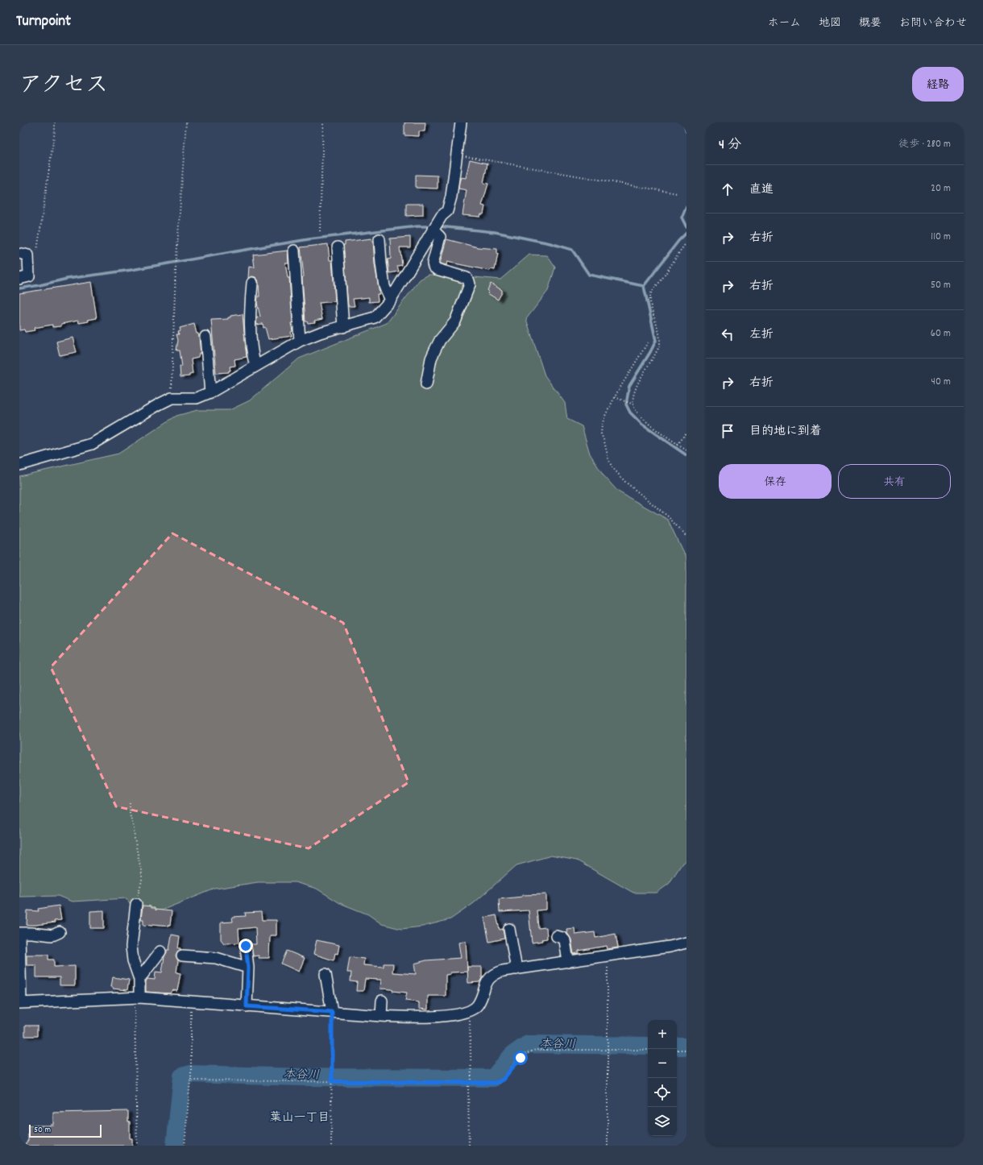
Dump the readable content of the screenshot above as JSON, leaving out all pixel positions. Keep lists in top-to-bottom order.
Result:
{
  "districts": ["葉山一丁目"],
  "water": ["本谷川"],
  "scale_bar": "50 m",
  "page": {
    "header": "Turnpoint",
    "nav": [
      "ホーム",
      "地図",
      "概要",
      "お問い合わせ"
    ],
    "title": "アクセス",
    "buttons": [
      "経路",
      ["保存", "共有"]
    ],
    "heading": ["4 分", "徒歩 · 280 m"],
    "list": [
      ["直進", "20 m"],
      ["右折", "110 m"],
      ["右折", "50 m"],
      ["左折", "60 m"],
      ["右折", "40 m"],
      "目的地に到着"
    ],
    "map_buttons": ["+", "−"],
    "scale": "50 m"
  }
}
